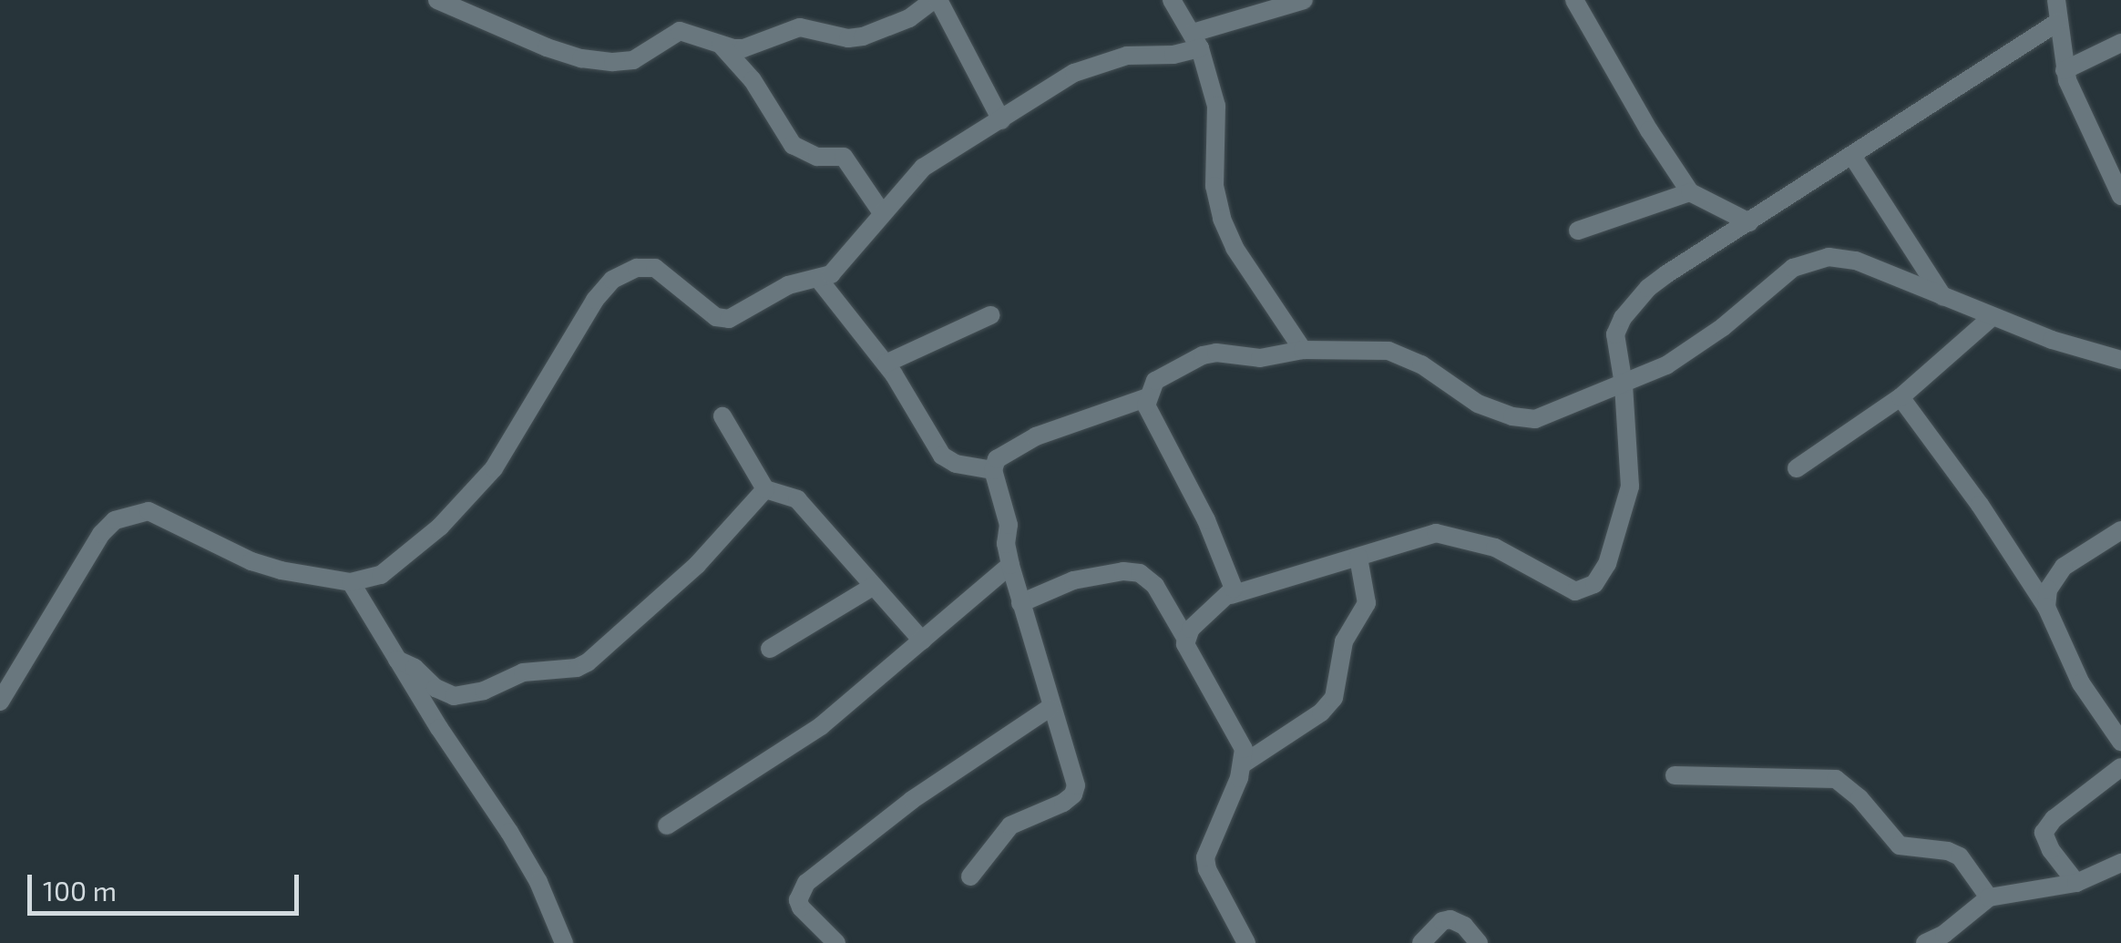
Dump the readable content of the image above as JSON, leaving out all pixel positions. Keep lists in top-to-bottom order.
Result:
{
  "scale_bar": "100 m"
}
